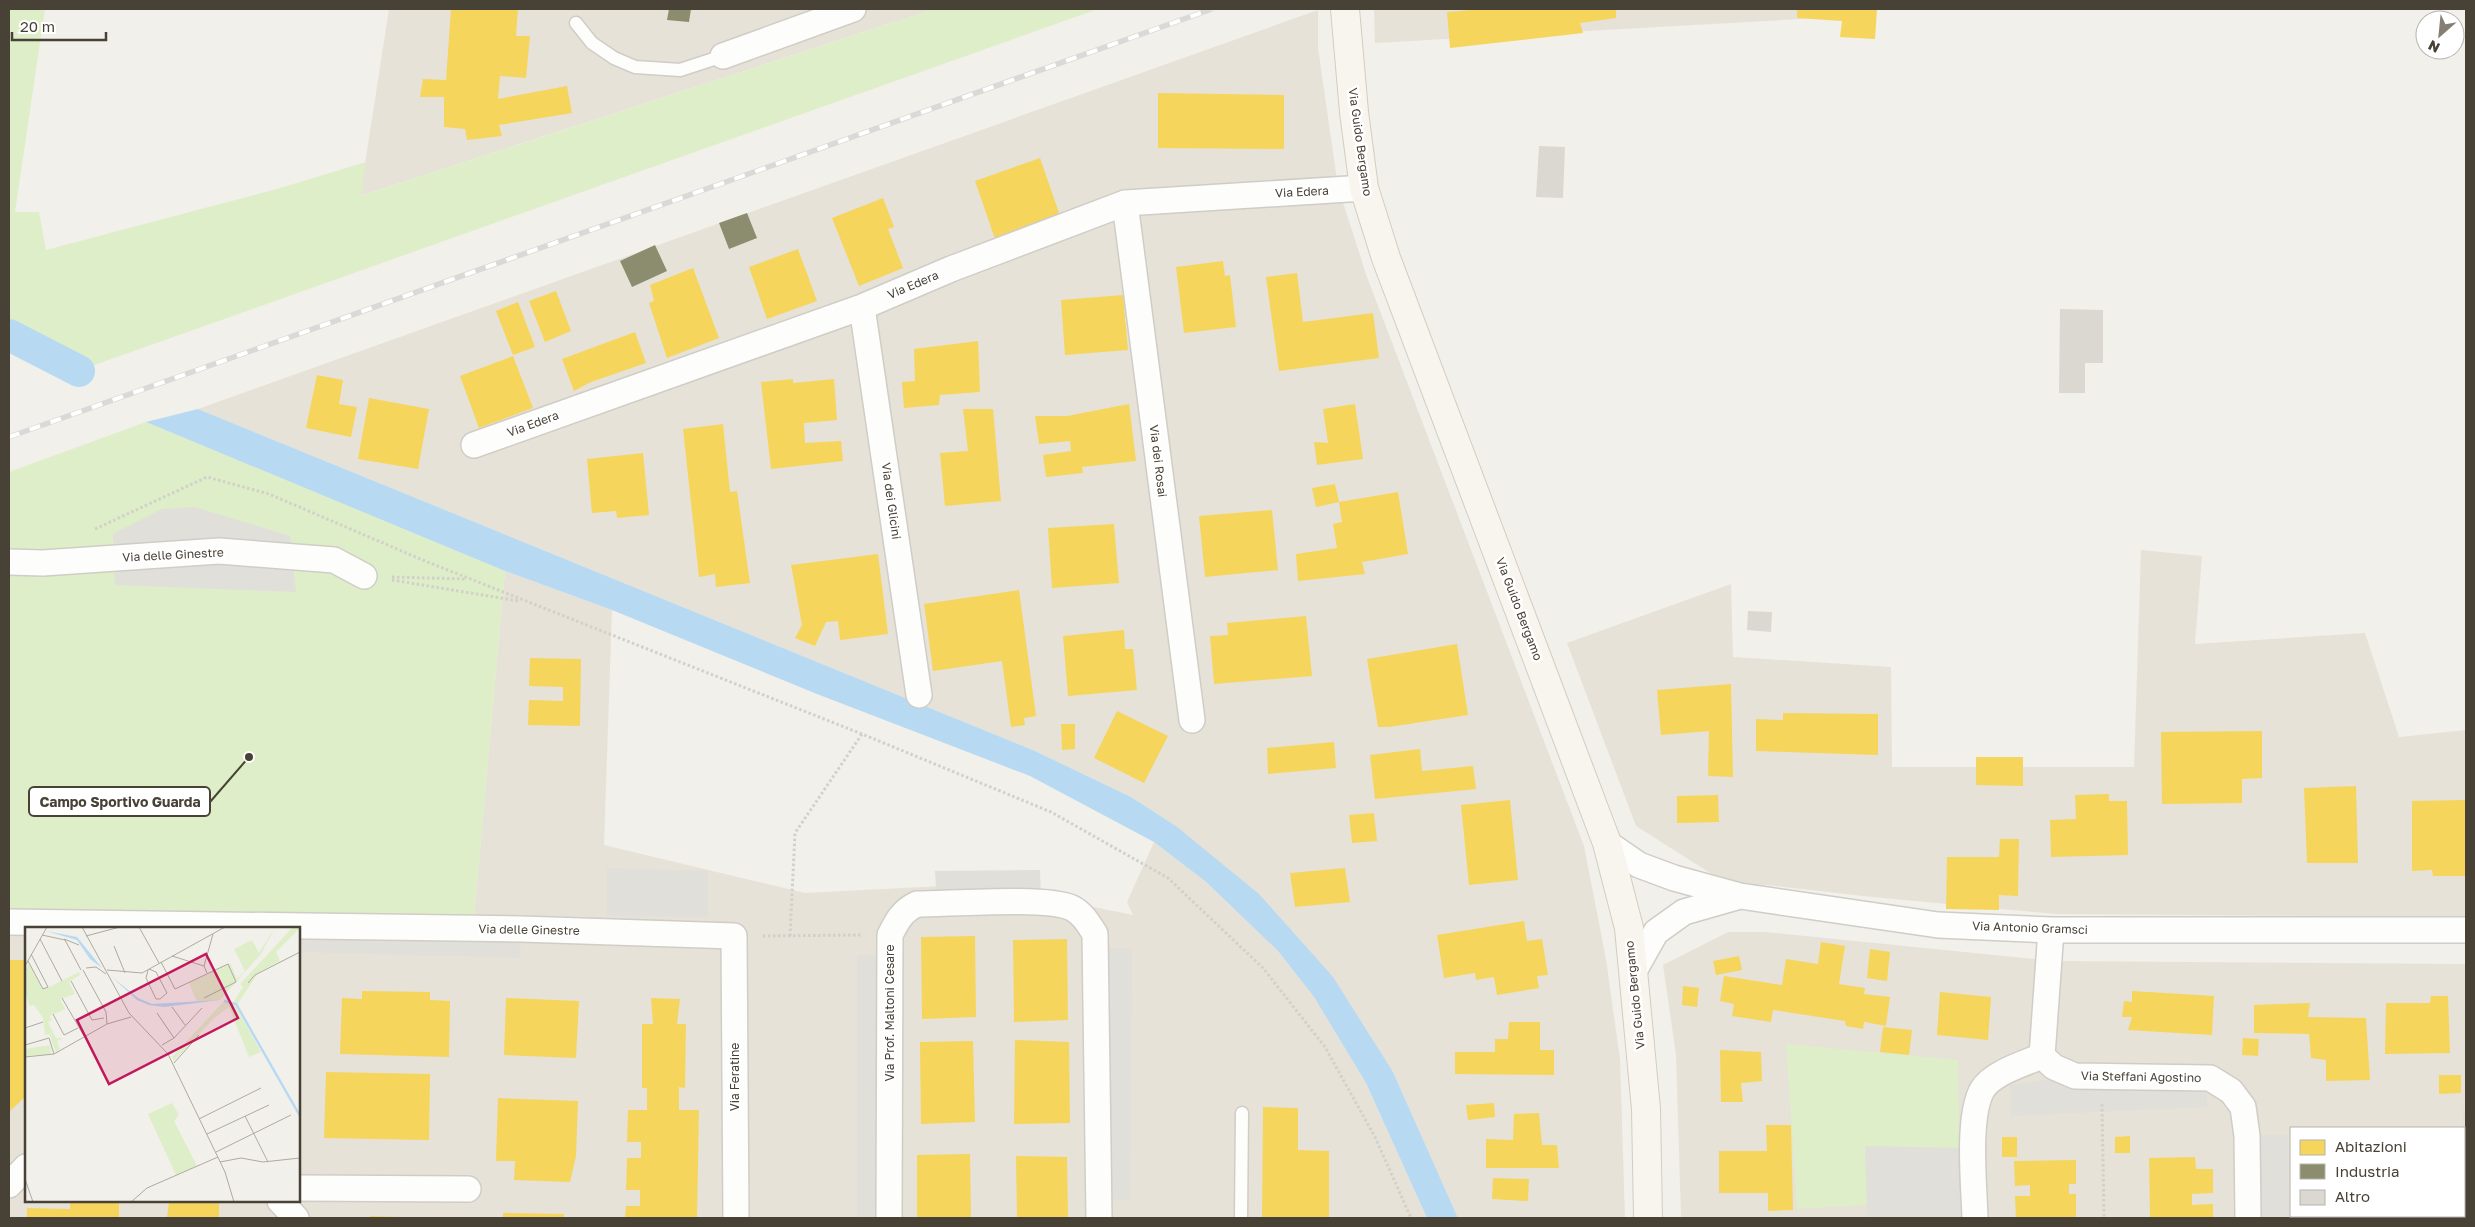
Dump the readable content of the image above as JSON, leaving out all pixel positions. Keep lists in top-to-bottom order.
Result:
{
  "streets": {
    "main road": ["Via Guido Bergamo"],
    "street": [
      "Via Edera",
      "Via dei Rosai",
      "Via dei Glicini",
      "Via delle Ginestre",
      "Via Antonio Gramsci",
      "Via Prof. Maltoni Cesare",
      "Via Feratine",
      "Via Steffani Agostino"
    ]
  },
  "crossings": [
    ["Via Guido Bergamo", "Via Edera"],
    ["Via Guido Bergamo", "Via Antonio Gramsci"],
    ["Via Edera", "Via dei Rosai"],
    ["Via Edera", "Via dei Glicini"],
    ["Via delle Ginestre", "Via Feratine"]
  ],
  "places": ["Campo Sportivo Guarda"],
  "legend": ["Abitazioni", "Industria", "Altro"],
  "scale_bar": "20 m",
  "north": "bottom left"
}
